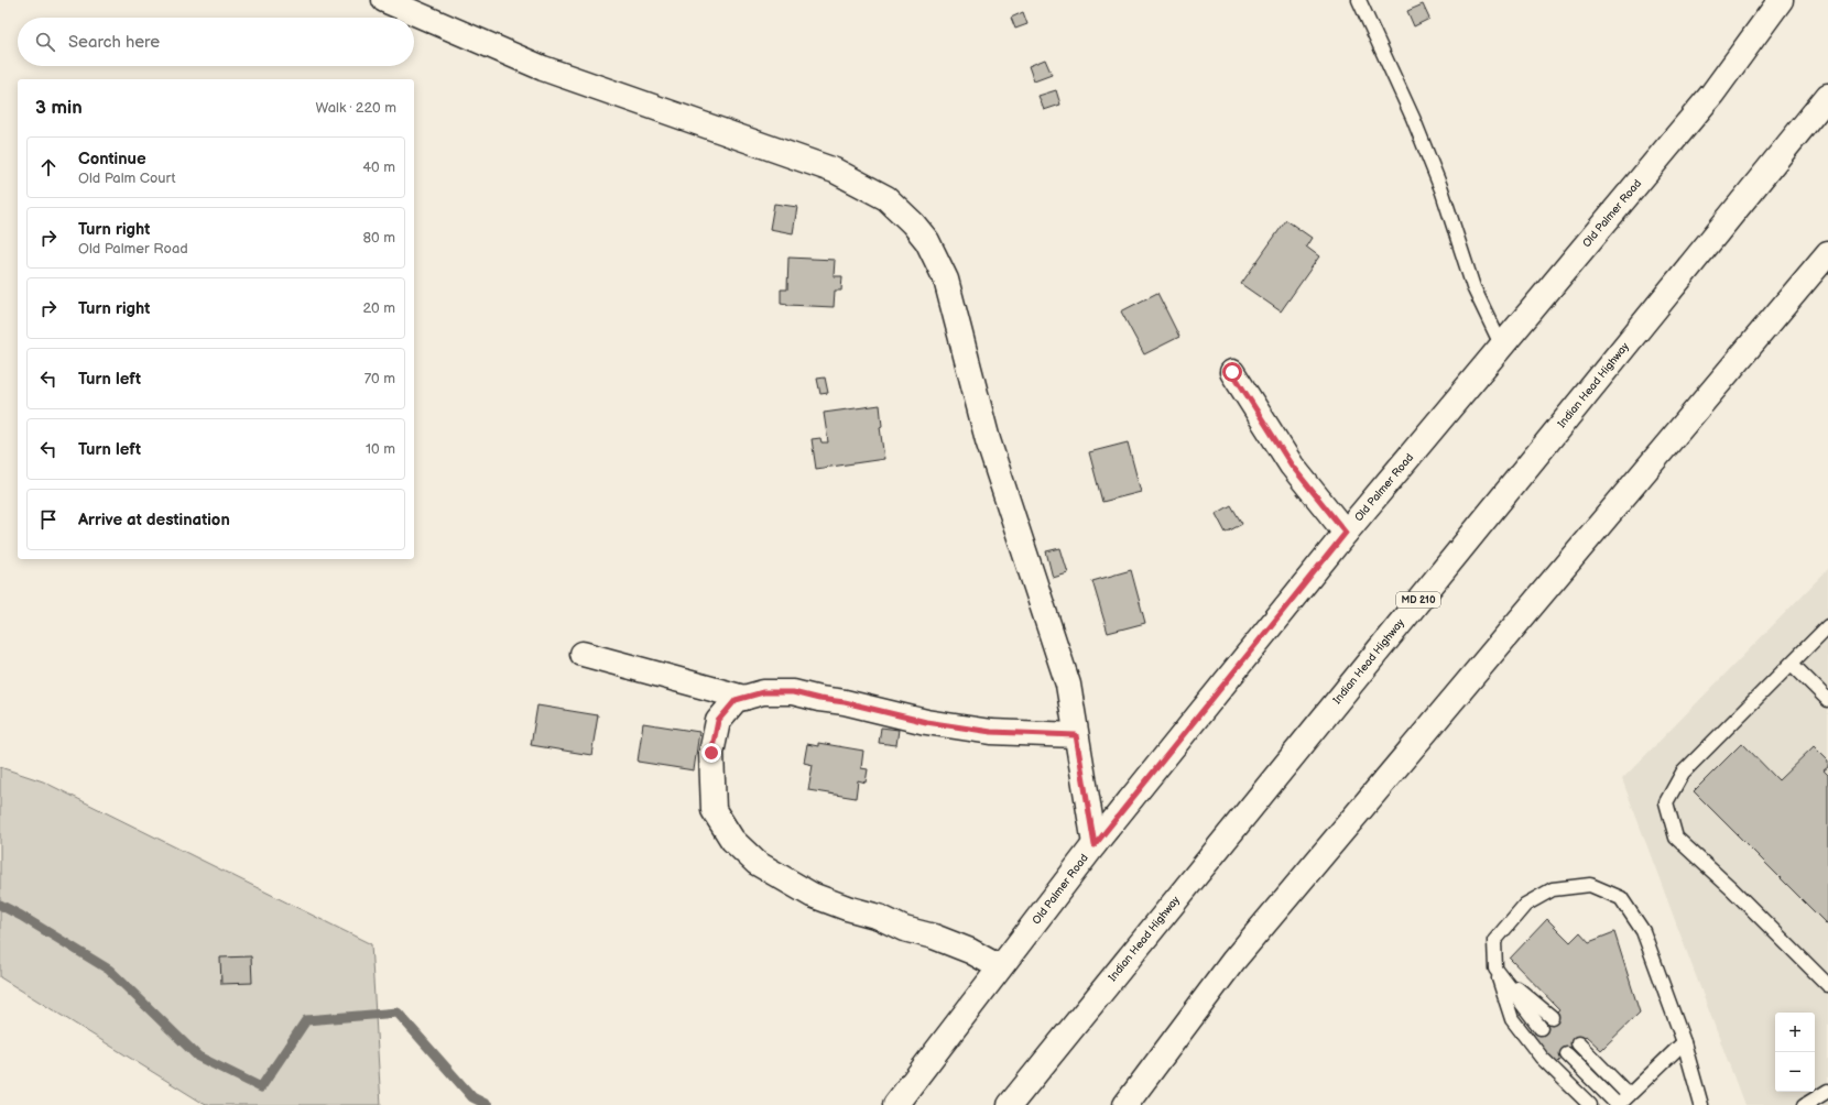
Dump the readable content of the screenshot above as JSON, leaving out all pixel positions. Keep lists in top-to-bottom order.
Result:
{
  "streets": {
    "main road": ["Old Palmer Road", "Indian Head Highway", "MD 210"]
  },
  "page": {
    "search": "Search here",
    "heading": ["3 min", "Walk · 220 m"],
    "list": [
      ["Continue", "Old Palm Court", "40 m"],
      ["Turn right", "Old Palmer Road", "80 m"],
      ["Turn right", "20 m"],
      ["Turn left", "70 m"],
      ["Turn left", "10 m"],
      "Arrive at destination"
    ],
    "map_buttons": ["+", "−"]
  }
}
